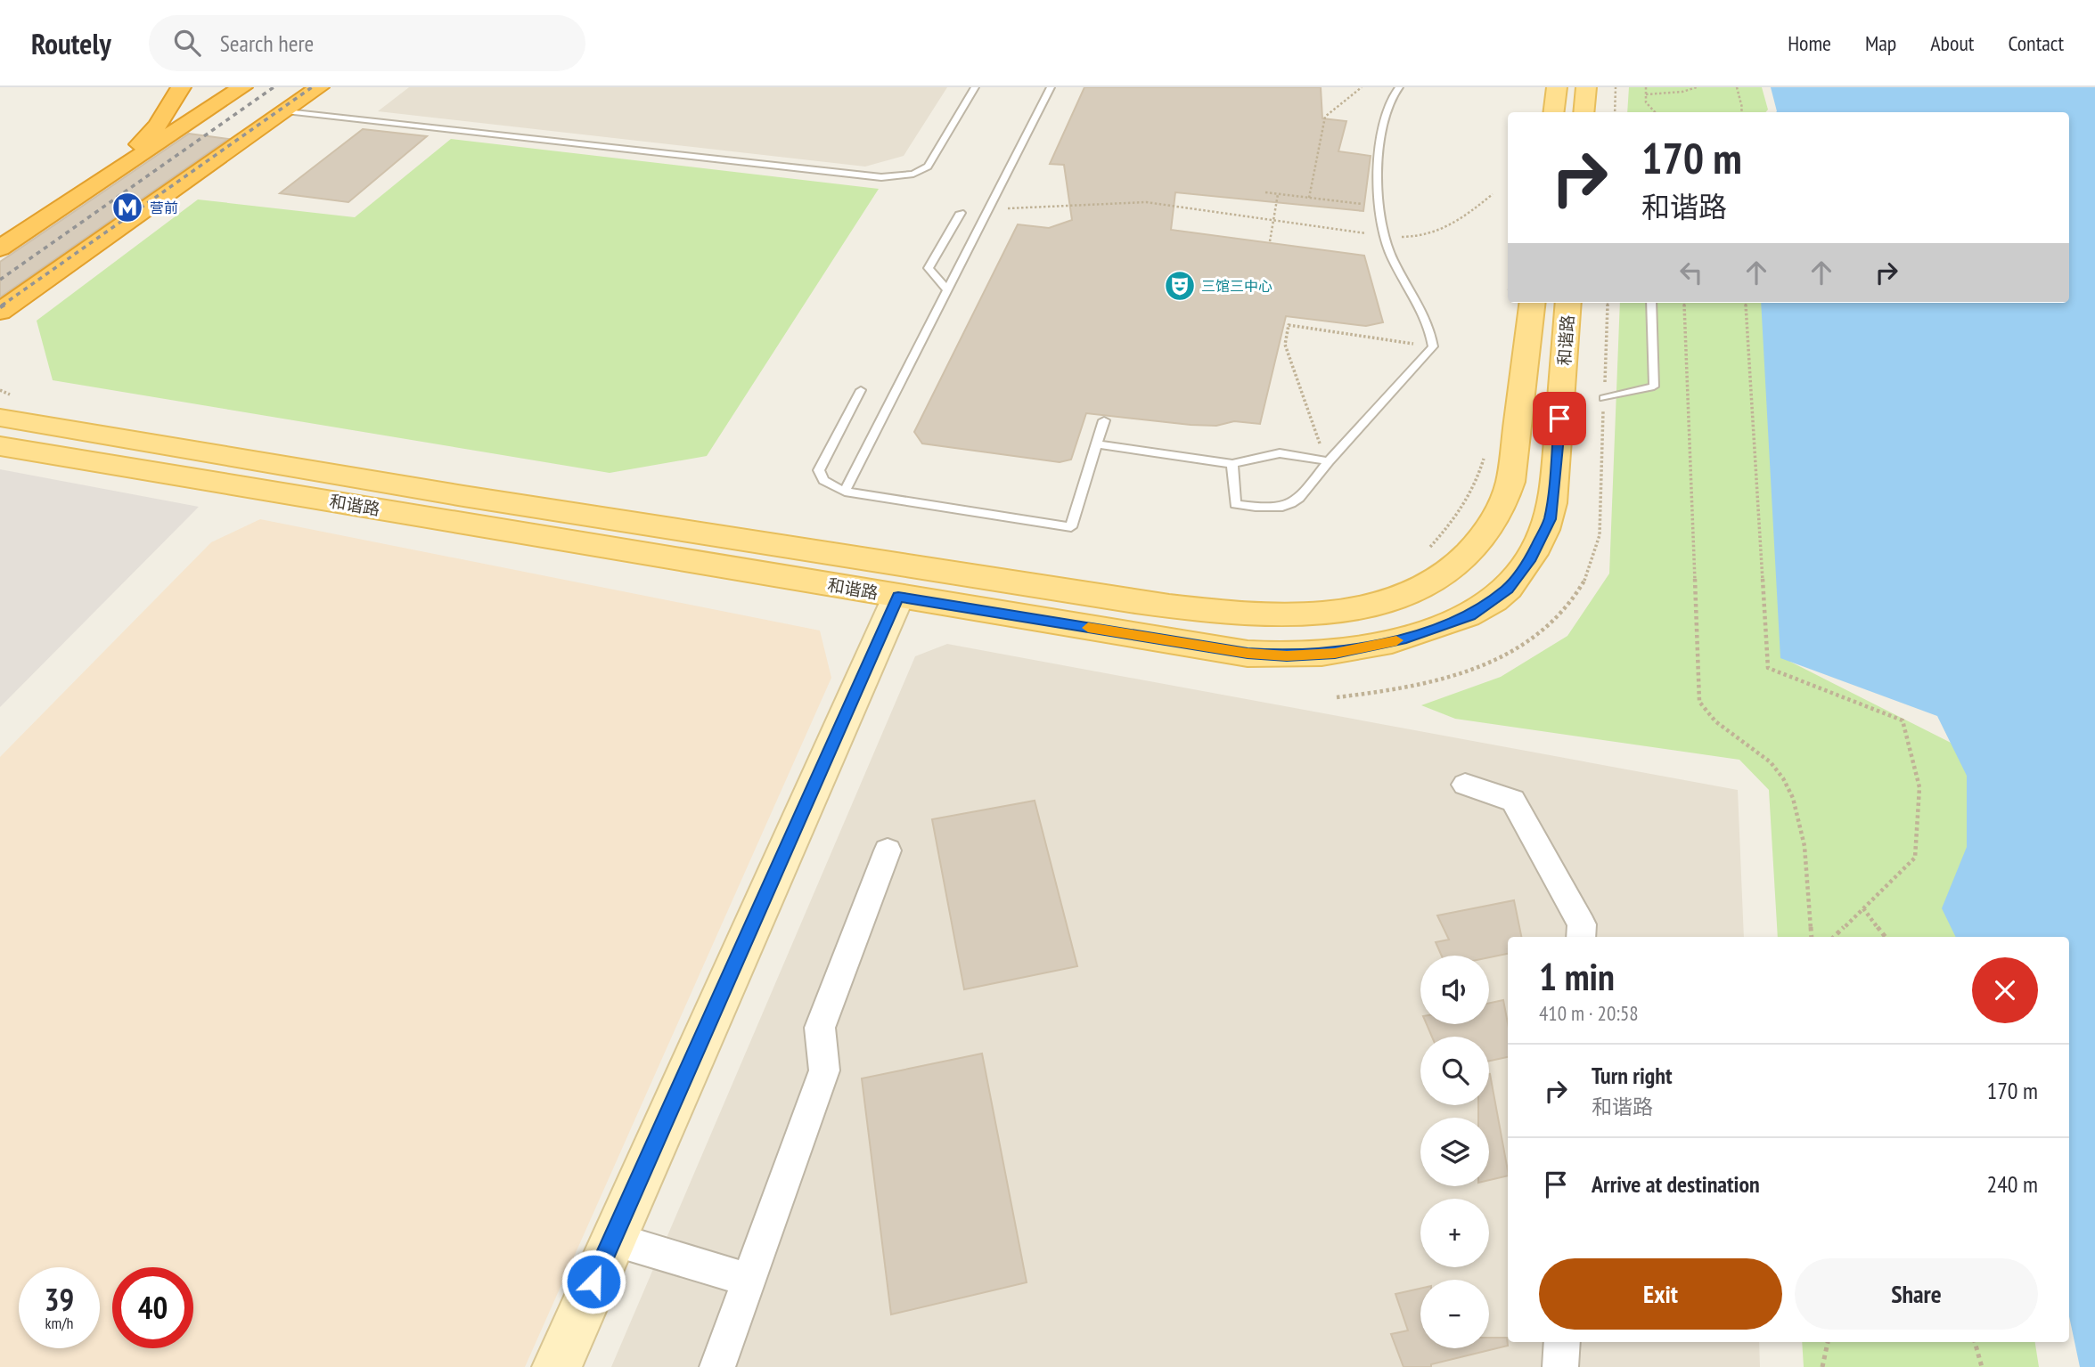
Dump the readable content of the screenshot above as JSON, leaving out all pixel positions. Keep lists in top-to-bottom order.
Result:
{
  "streets": {
    "main road": ["和谐路"]
  },
  "places": {
    "metro station": ["营前"],
    "theatre": ["三馆三中心"]
  },
  "page": {
    "header": "Routely",
    "search": "Search here",
    "nav": [
      "Home",
      "Map",
      "About",
      "Contact"
    ],
    "turn": ["170 m", "和谐路"],
    "heading": ["1 min", "410 m · 20:58"],
    "map_buttons": ["+", "−"],
    "list": [
      {
        "name": "Turn right",
        "note": "和谐路",
        "value": "170 m"
      },
      {
        "name": "Arrive at destination",
        "value": "240 m"
      }
    ],
    "buttons": ["Exit", "Share"],
    "speed": "39 km/h",
    "limit": "40"
  }
}
